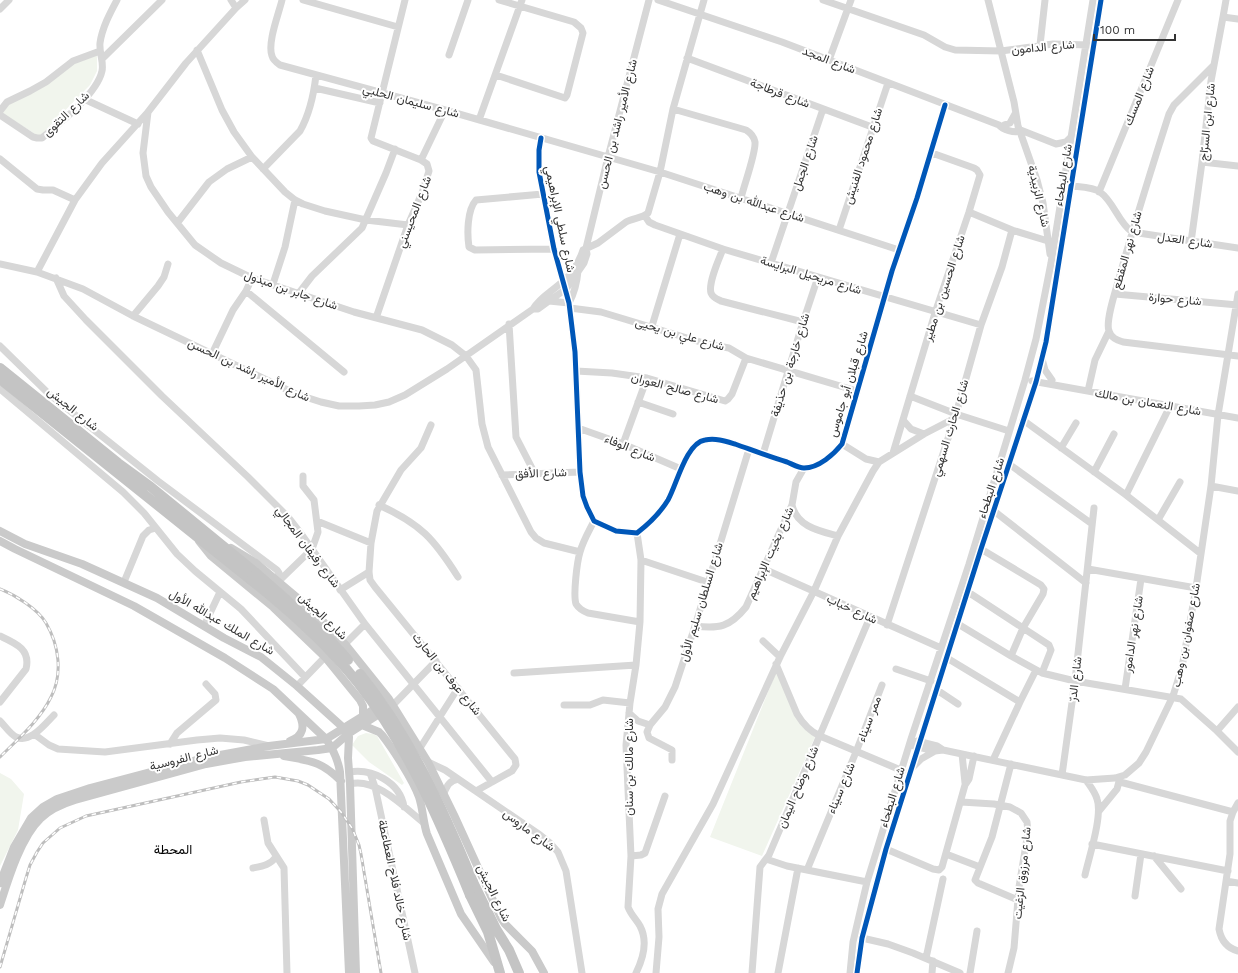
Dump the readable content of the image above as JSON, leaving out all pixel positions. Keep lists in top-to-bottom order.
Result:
{
  "streets": {
    "highway": ["شارع الجيش"],
    "main road": ["شارع الملك عبدالله الأول", "شارع الفروسية"],
    "street": [
      "شارع الدامون",
      "شارع المجد",
      "شارع قرطاجة",
      "شارع المسك",
      "شارع سليمان الحلبي",
      "شارع التقوى",
      "شارع ابن السرّاج",
      "شارع الأمير راشد بن الحسن",
      "شارع محمود الفنيش",
      "شارع الجمل",
      "شارع البطحاء",
      "شارع الزبيدية",
      "شارع عبدالله بن وهب",
      "شارع المحيسني",
      "شارع سلطي الإبراهيمي",
      "شارع العدل",
      "شارع نهر المقطع",
      "شارع مريحيل البرايسة",
      "شارع الحسين بن مطير",
      "شارع جابر بن مبذول",
      "شارع حوارة",
      "شارع علي بن يحيى",
      "شارع خارجة بن حذيفة",
      "شارع قبلان أبو جاموس",
      "شارع صالح العوران",
      "شارع النعمان بن مالك",
      "شارع الحارث السهمي",
      "شارع الوفاء",
      "شارع الأفق",
      "شارع رفيفان المجالي",
      "شارع بخيت الإبراهيم",
      "شارع السلطان سليم الأول",
      "شارع خباب",
      "شارع نهر الدامور",
      "شارع صفوان بن وهب",
      "شارع عوف بن الحارث",
      "شارع الدرّ",
      "ممر سيناء",
      "شارع مالك بن سنان",
      "شارع وضاح اليمان",
      "شارع سيناء",
      "شارع ماروس",
      "شارع مرزوق الزغيت",
      "شارع خالد فلاح العطاعطة"
    ]
  },
  "crossings": [
    ["شارع الدامون", "شارع البطحاء"],
    ["شارع الدامون", "شارع الزبيدية"],
    ["شارع المجد", "شارع محمود الفنيش"],
    ["شارع المجد", "شارع البطحاء"],
    ["شارع المجد", "شارع الزبيدية"],
    ["شارع المجد", "شارع قبلان أبو جاموس"],
    ["شارع قرطاجة", "شارع محمود الفنيش"],
    ["شارع قرطاجة", "شارع الجمل"],
    ["شارع سليمان الحلبي", "شارع الأمير راشد بن الحسن"],
    ["شارع سليمان الحلبي", "شارع عبدالله بن وهب"],
    ["شارع سليمان الحلبي", "شارع سلطي الإبراهيمي"],
    ["شارع ابن السرّاج", "شارع العدل"],
    ["شارع ابن السرّاج", "شارع نهر المقطع"],
    ["شارع الأمير راشد بن الحسن", "شارع عبدالله بن وهب"],
    ["شارع الأمير راشد بن الحسن", "شارع سلطي الإبراهيمي"],
    ["شارع الأمير راشد بن الحسن", "شارع جابر بن مبذول"],
    ["شارع الأمير راشد بن الحسن", "شارع علي بن يحيى"],
    ["شارع الأمير راشد بن الحسن", "شارع رفيفان المجالي"],
    ["شارع محمود الفنيش", "شارع عبدالله بن وهب"],
    ["شارع الجمل", "شارع عبدالله بن وهب"],
    ["شارع الجمل", "شارع مريحيل البرايسة"],
    ["شارع البطحاء", "شارع الزبيدية"],
    ["شارع البطحاء", "شارع النعمان بن مالك"],
    ["شارع البطحاء", "شارع خباب"],
    ["شارع البطحاء", "شارع سيناء"],
    ["شارع عبدالله بن وهب", "شارع قبلان أبو جاموس"],
    ["شارع المحيسني", "شارع جابر بن مبذول"],
    ["شارع العدل", "شارع نهر المقطع"],
    ["شارع نهر المقطع", "شارع حوارة"],
    ["شارع مريحيل البرايسة", "شارع الحسين بن مطير"],
    ["شارع مريحيل البرايسة", "شارع خارجة بن حذيفة"],
    ["شارع مريحيل البرايسة", "شارع قبلان أبو جاموس"],
    ["شارع مريحيل البرايسة", "شارع الحارث السهمي"],
    ["شارع الحسين بن مطير", "شارع قبلان أبو جاموس"],
    ["شارع حوارة", "شارع صفوان بن وهب"],
    ["شارع علي بن يحيى", "شارع خارجة بن حذيفة"],
    ["شارع علي بن يحيى", "شارع قبلان أبو جاموس"],
    ["شارع علي بن يحيى", "شارع صالح العوران"],
    ["شارع قبلان أبو جاموس", "شارع بخيت الإبراهيم"],
    ["شارع النعمان بن مالك", "شارع صفوان بن وهب"],
    ["شارع الحارث السهمي", "شارع خباب"],
    ["شارع رفيفان المجالي", "شارع عوف بن الحارث"],
    ["شارع رفيفان المجالي", "شارع الفروسية"],
    ["شارع بخيت الإبراهيم", "شارع السلطان سليم الأول"],
    ["شارع بخيت الإبراهيم", "شارع خباب"],
    ["شارع خباب", "شارع وضاح اليمان"],
    ["شارع الملك عبدالله الأول", "شارع الفروسية"],
    ["شارع عوف بن الحارث", "شارع الفروسية"],
    ["شارع عوف بن الحارث", "شارع ماروس"],
    ["ممر سيناء", "شارع سيناء"]
  ],
  "districts": ["المحطة"],
  "scale_bar": "100 m"
}
